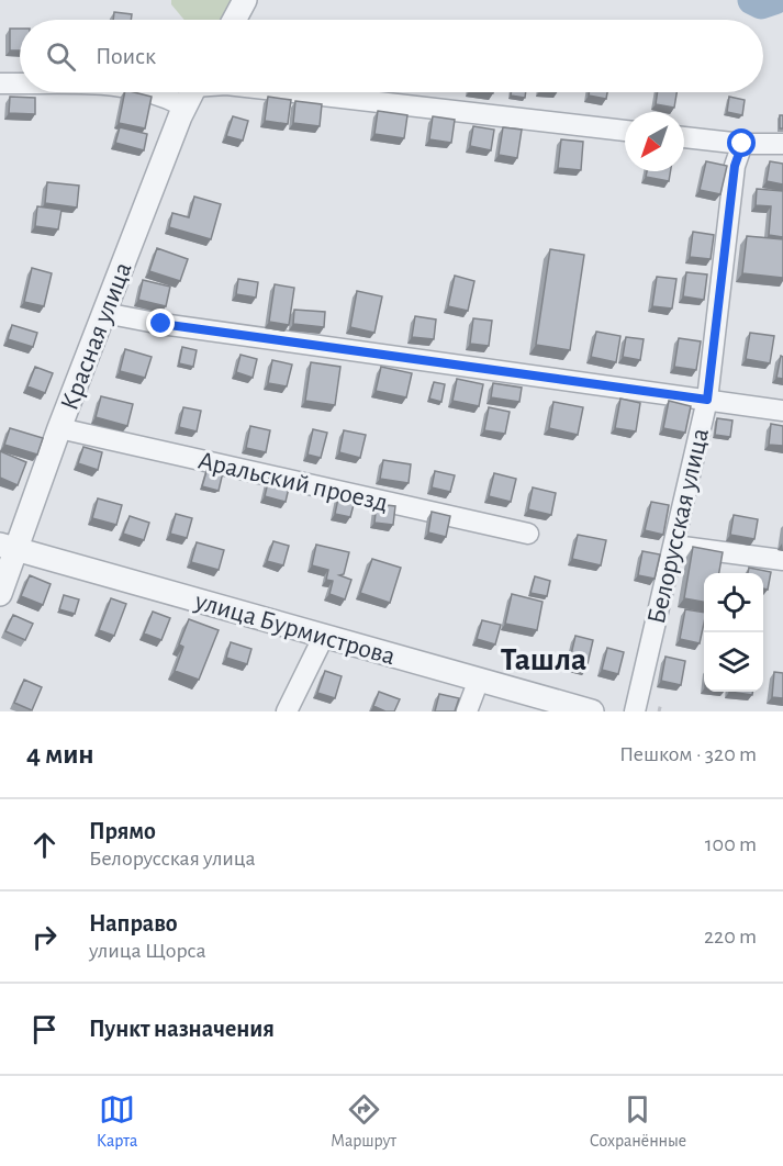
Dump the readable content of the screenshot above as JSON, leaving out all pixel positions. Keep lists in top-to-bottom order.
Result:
{
  "streets": {
    "street": [
      "Красная улица",
      "Аральский проезд",
      "Белорусская улица",
      "улица Бурмистрова"
    ]
  },
  "crossings": [
    ["Красная улица", "Аральский проезд"],
    ["Красная улица", "улица Бурмистрова"]
  ],
  "districts": ["Ташла"],
  "north": "bottom left",
  "page": {
    "search": "Поиск",
    "heading": ["4 мин", "Пешком · 320 m"],
    "list": [
      ["Прямо", "Белорусская улица", "100 m"],
      ["Направо", "улица Щорса", "220 m"],
      "Пункт назначения"
    ],
    "nav": ["Карта", "Маршрут", "Сохранённые"]
  }
}
